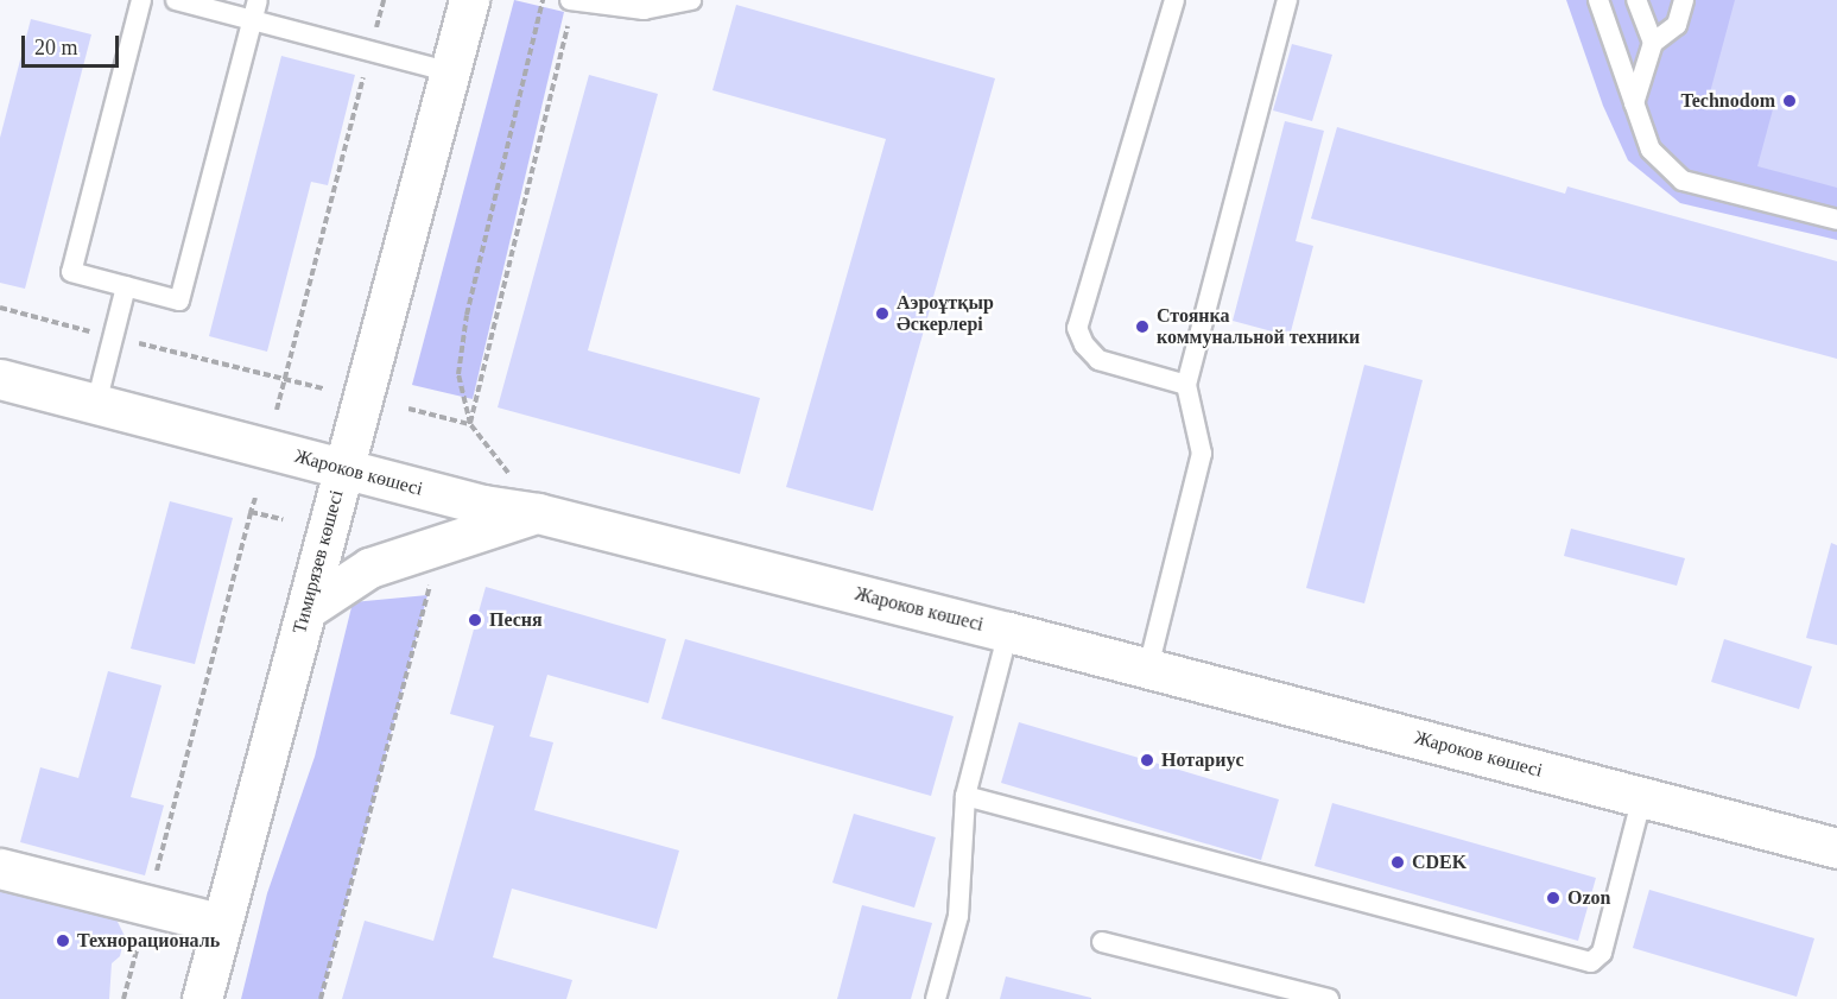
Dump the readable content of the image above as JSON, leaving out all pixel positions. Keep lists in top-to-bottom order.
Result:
{
  "streets": {
    "main road": ["Жароков көшесі", "Тимирязев көшесі"]
  },
  "crossings": [
    ["Жароков көшесі", "Тимирязев көшесі"]
  ],
  "places": [
    "Technodom",
    "Аэроұтқыр Әскерлері",
    "Стоянка коммунальной техники",
    "Песня",
    "Нотариуc",
    "CDEK",
    "Ozon",
    "Технорациональ"
  ],
  "scale_bar": "20 m"
}
